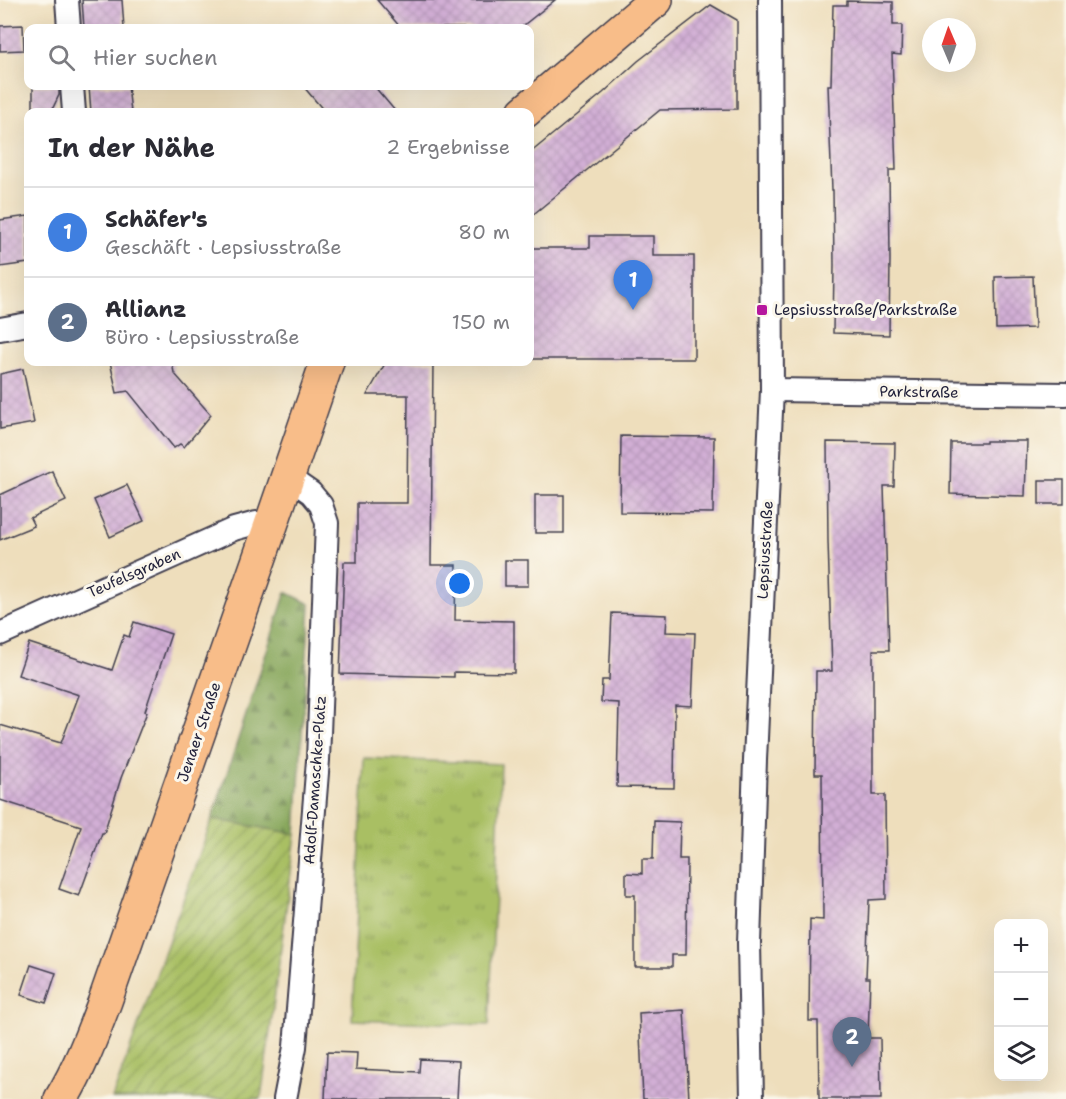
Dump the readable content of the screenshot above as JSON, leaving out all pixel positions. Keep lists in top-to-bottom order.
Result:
{
  "streets": {
    "main road": ["Jenaer Straße"],
    "street": [
      "Parkstraße",
      "Lepsiusstraße",
      "Teufelsgraben",
      "Adolf-Damaschke-Platz"
    ]
  },
  "crossings": [
    ["Parkstraße", "Lepsiusstraße"],
    ["Teufelsgraben", "Jenaer Straße"],
    ["Jenaer Straße", "Adolf-Damaschke-Platz"]
  ],
  "places": {
    "transit": ["Lepsiusstraße/Parkstraße"]
  },
  "north": "top",
  "page": {
    "search": "Hier suchen",
    "heading": ["In der Nähe", "2 Ergebnisse"],
    "list": [
      {
        "mark": "1",
        "name": "Schäfer's",
        "note": "Geschäft · Lepsiusstraße",
        "value": "80 m"
      },
      {
        "mark": "2",
        "name": "Allianz",
        "note": "Büro · Lepsiusstraße",
        "value": "150 m"
      }
    ],
    "pins": ["1", "2"],
    "map_buttons": ["+", "−"]
  }
}
